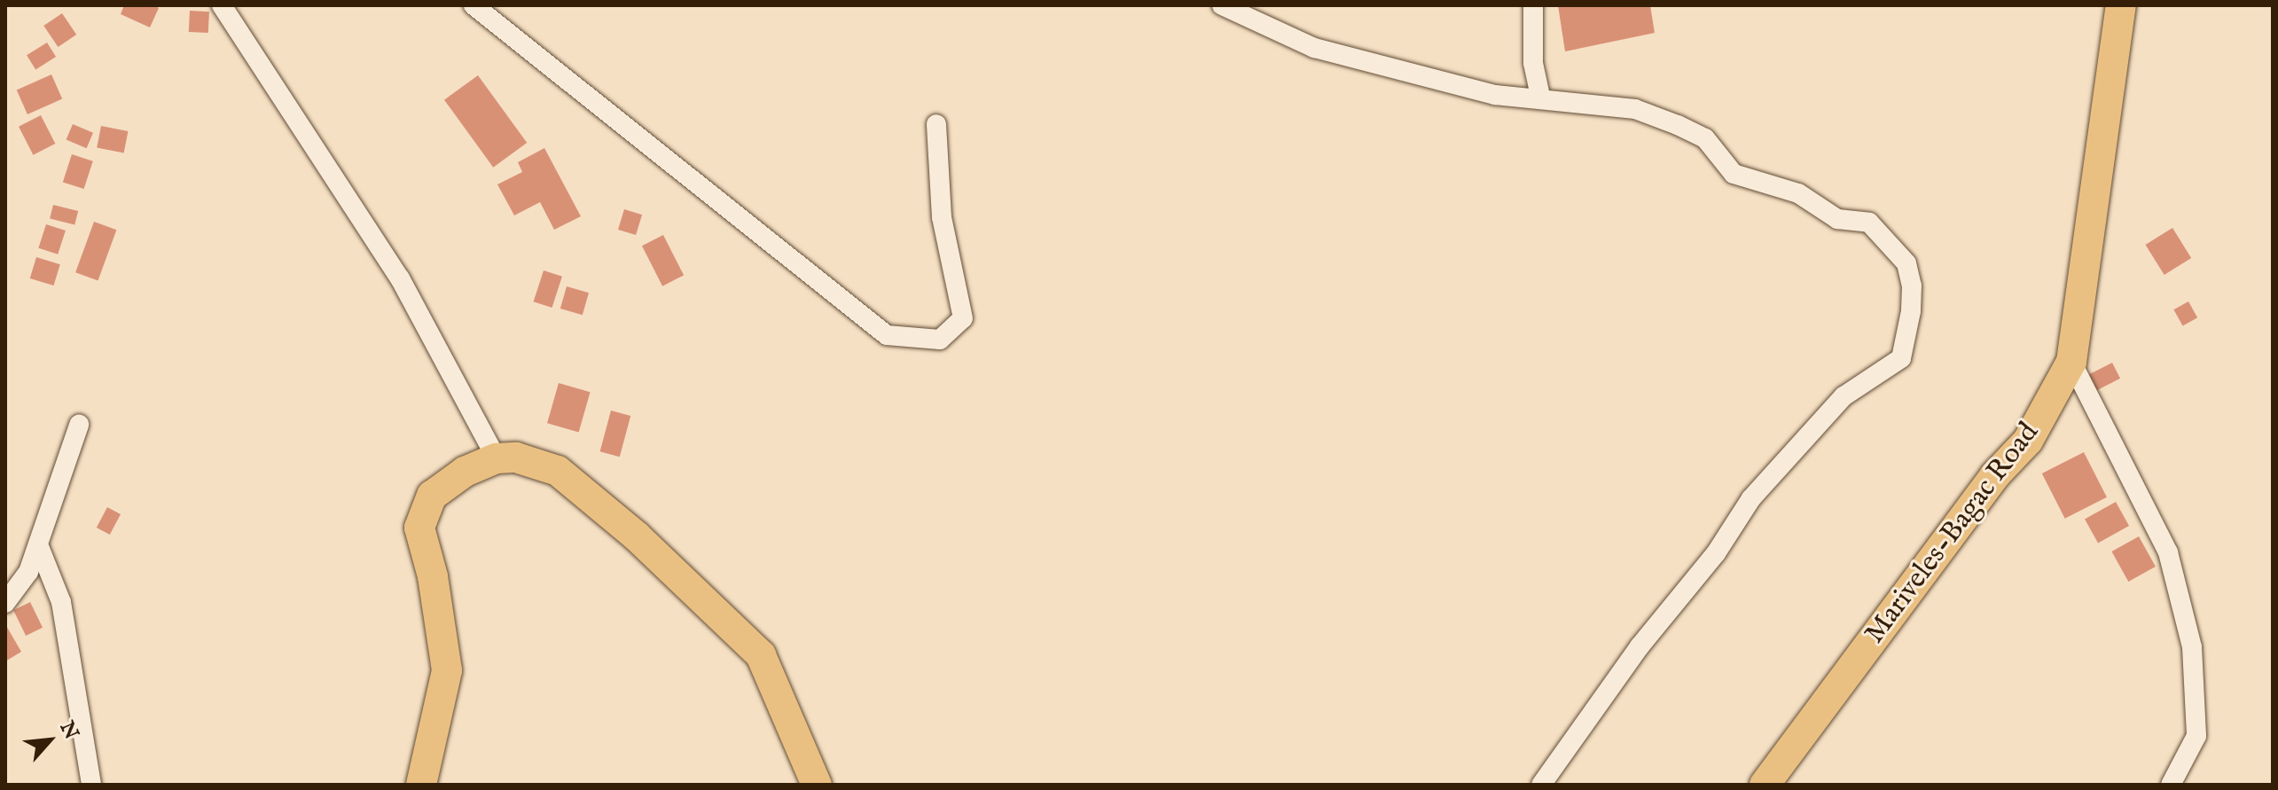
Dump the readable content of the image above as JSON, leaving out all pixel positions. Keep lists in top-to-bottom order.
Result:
{
  "streets": {
    "main road": ["Mariveles-Bagac Road"]
  },
  "north": "top right"
}
